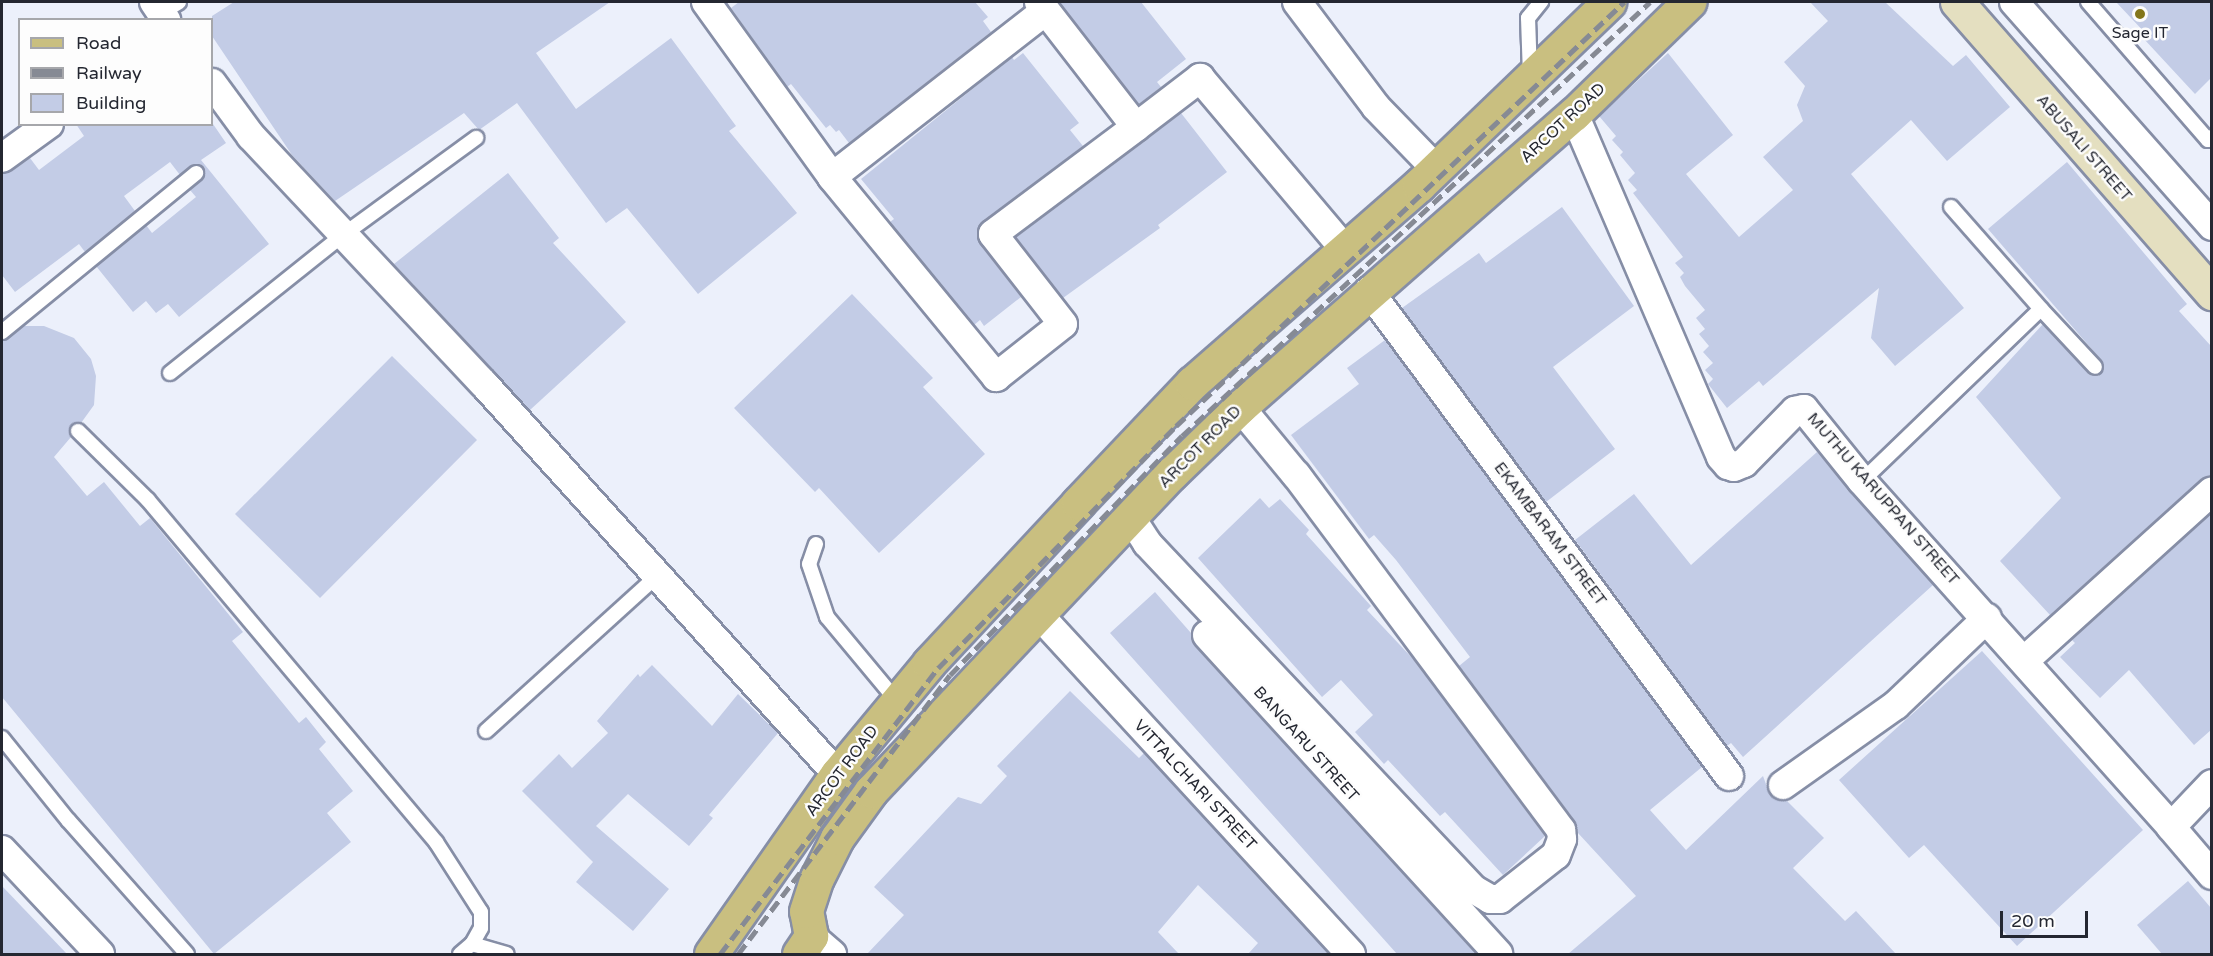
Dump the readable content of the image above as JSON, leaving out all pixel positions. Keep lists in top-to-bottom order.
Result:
{
  "streets": {
    "main road": ["ARCOT ROAD"],
    "street": [
      "ABUSALI STREET",
      "MUTHU KARUPPAN STREET",
      "EKAMBARAM STREET",
      "BANGARU STREET",
      "VITTALCHARI STREET"
    ]
  },
  "crossings": [
    ["ARCOT ROAD", "MUTHU KARUPPAN STREET"],
    ["ARCOT ROAD", "EKAMBARAM STREET"],
    ["ARCOT ROAD", "BANGARU STREET"],
    ["ARCOT ROAD", "VITTALCHARI STREET"]
  ],
  "places": ["Sage IT"],
  "legend": ["Road", "Railway", "Building"],
  "scale_bar": "20 m"
}
